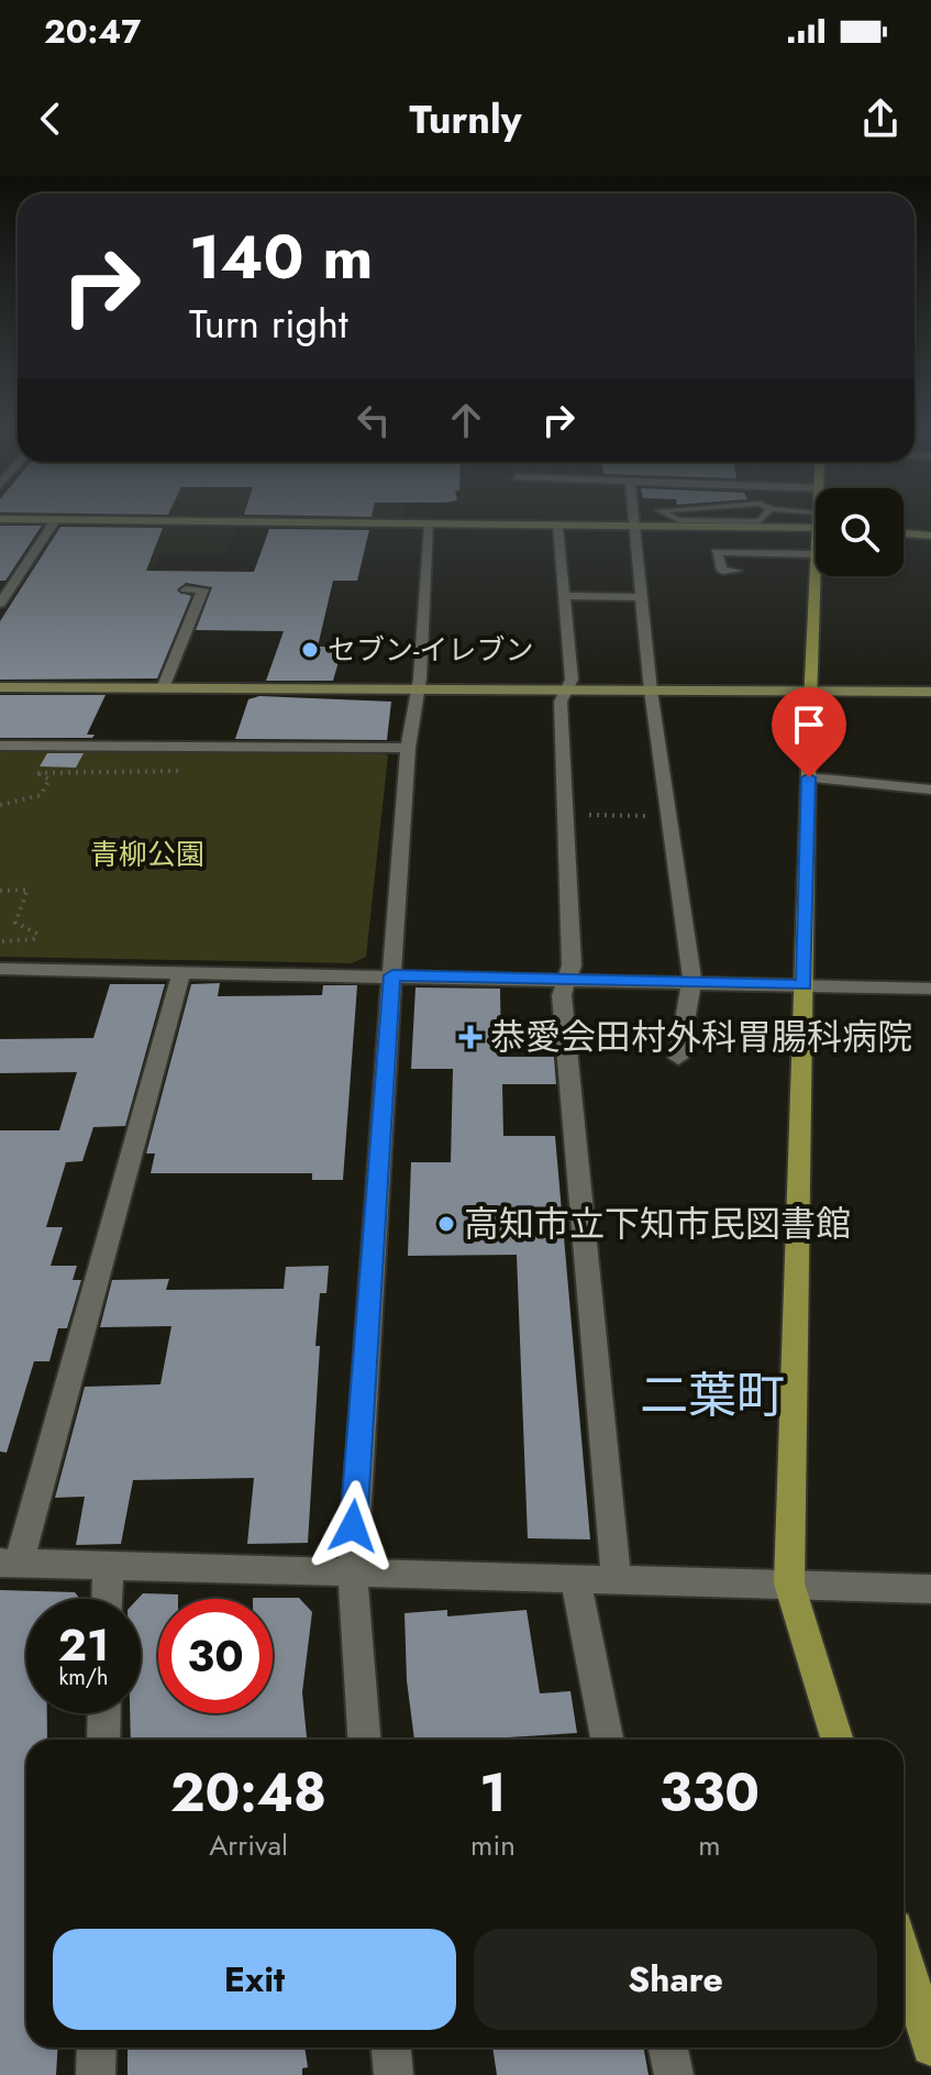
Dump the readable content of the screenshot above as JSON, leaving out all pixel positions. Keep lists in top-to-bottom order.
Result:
{
  "districts": ["二葉町"],
  "parks": ["青柳公園"],
  "places": {
    "other": ["セブン-イレブン", "高知市立下知市民図書館"],
    "health": ["恭愛会田村外科胃腸科病院"]
  },
  "page": {
    "status": "20:47",
    "header": "Turnly",
    "turn": ["140 m", "Turn right"],
    "speed": "21 km/h",
    "limit": "30",
    "eta": [
      "20:48",
      "Arrival",
      "1",
      "min",
      "330",
      "m"
    ],
    "buttons": ["Exit", "Share"]
  }
}
